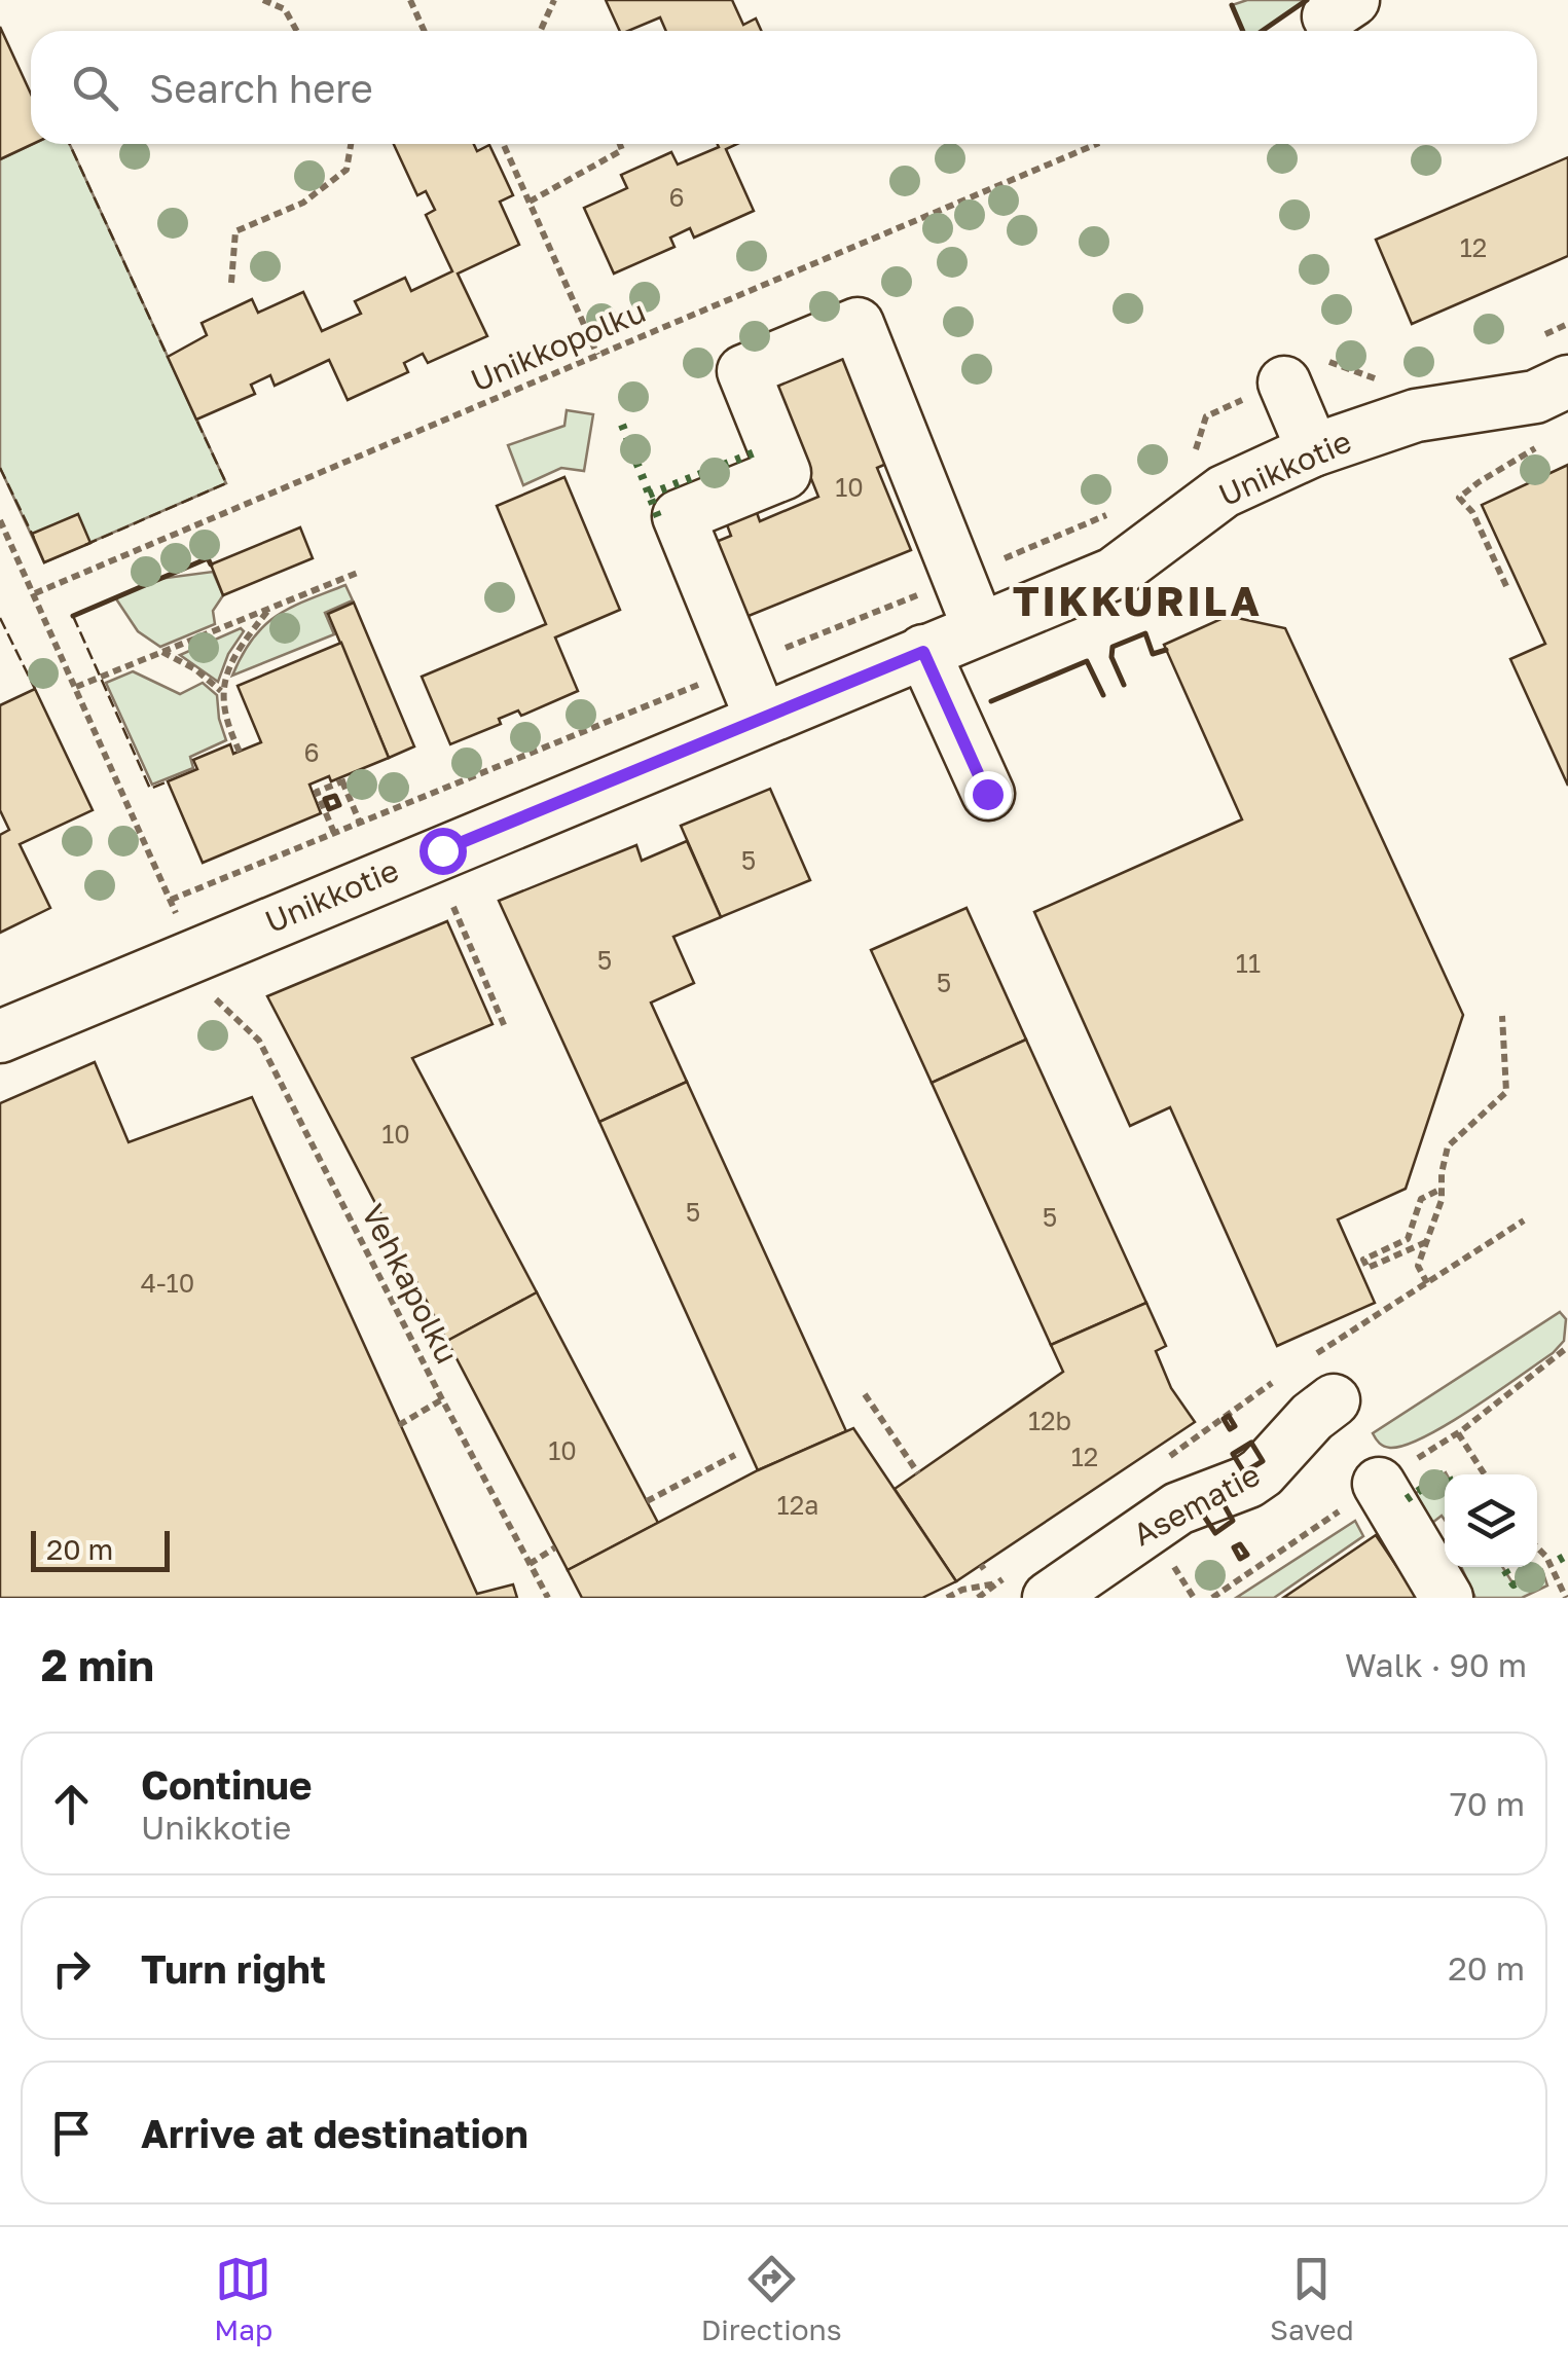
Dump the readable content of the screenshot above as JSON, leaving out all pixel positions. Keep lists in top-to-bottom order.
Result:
{
  "streets": {
    "street": ["Unikkotie", "Asematie"],
    "path": ["Unikkopolku", "Vehkapolku"]
  },
  "districts": ["TIKKURILA"],
  "house_numbers": [
    "6",
    "12",
    "10",
    "6",
    "5",
    "5",
    "11",
    "5",
    "10",
    "5",
    "5",
    "4-10",
    "12b",
    "10",
    "12",
    "12a"
  ],
  "scale_bar": "20 m",
  "page": {
    "search": "Search here",
    "scale": "20 m",
    "heading": ["2 min", "Walk · 90 m"],
    "list": [
      ["Continue", "Unikkotie", "70 m"],
      ["Turn right", "20 m"],
      "Arrive at destination"
    ],
    "nav": ["Map", "Directions", "Saved"]
  }
}
